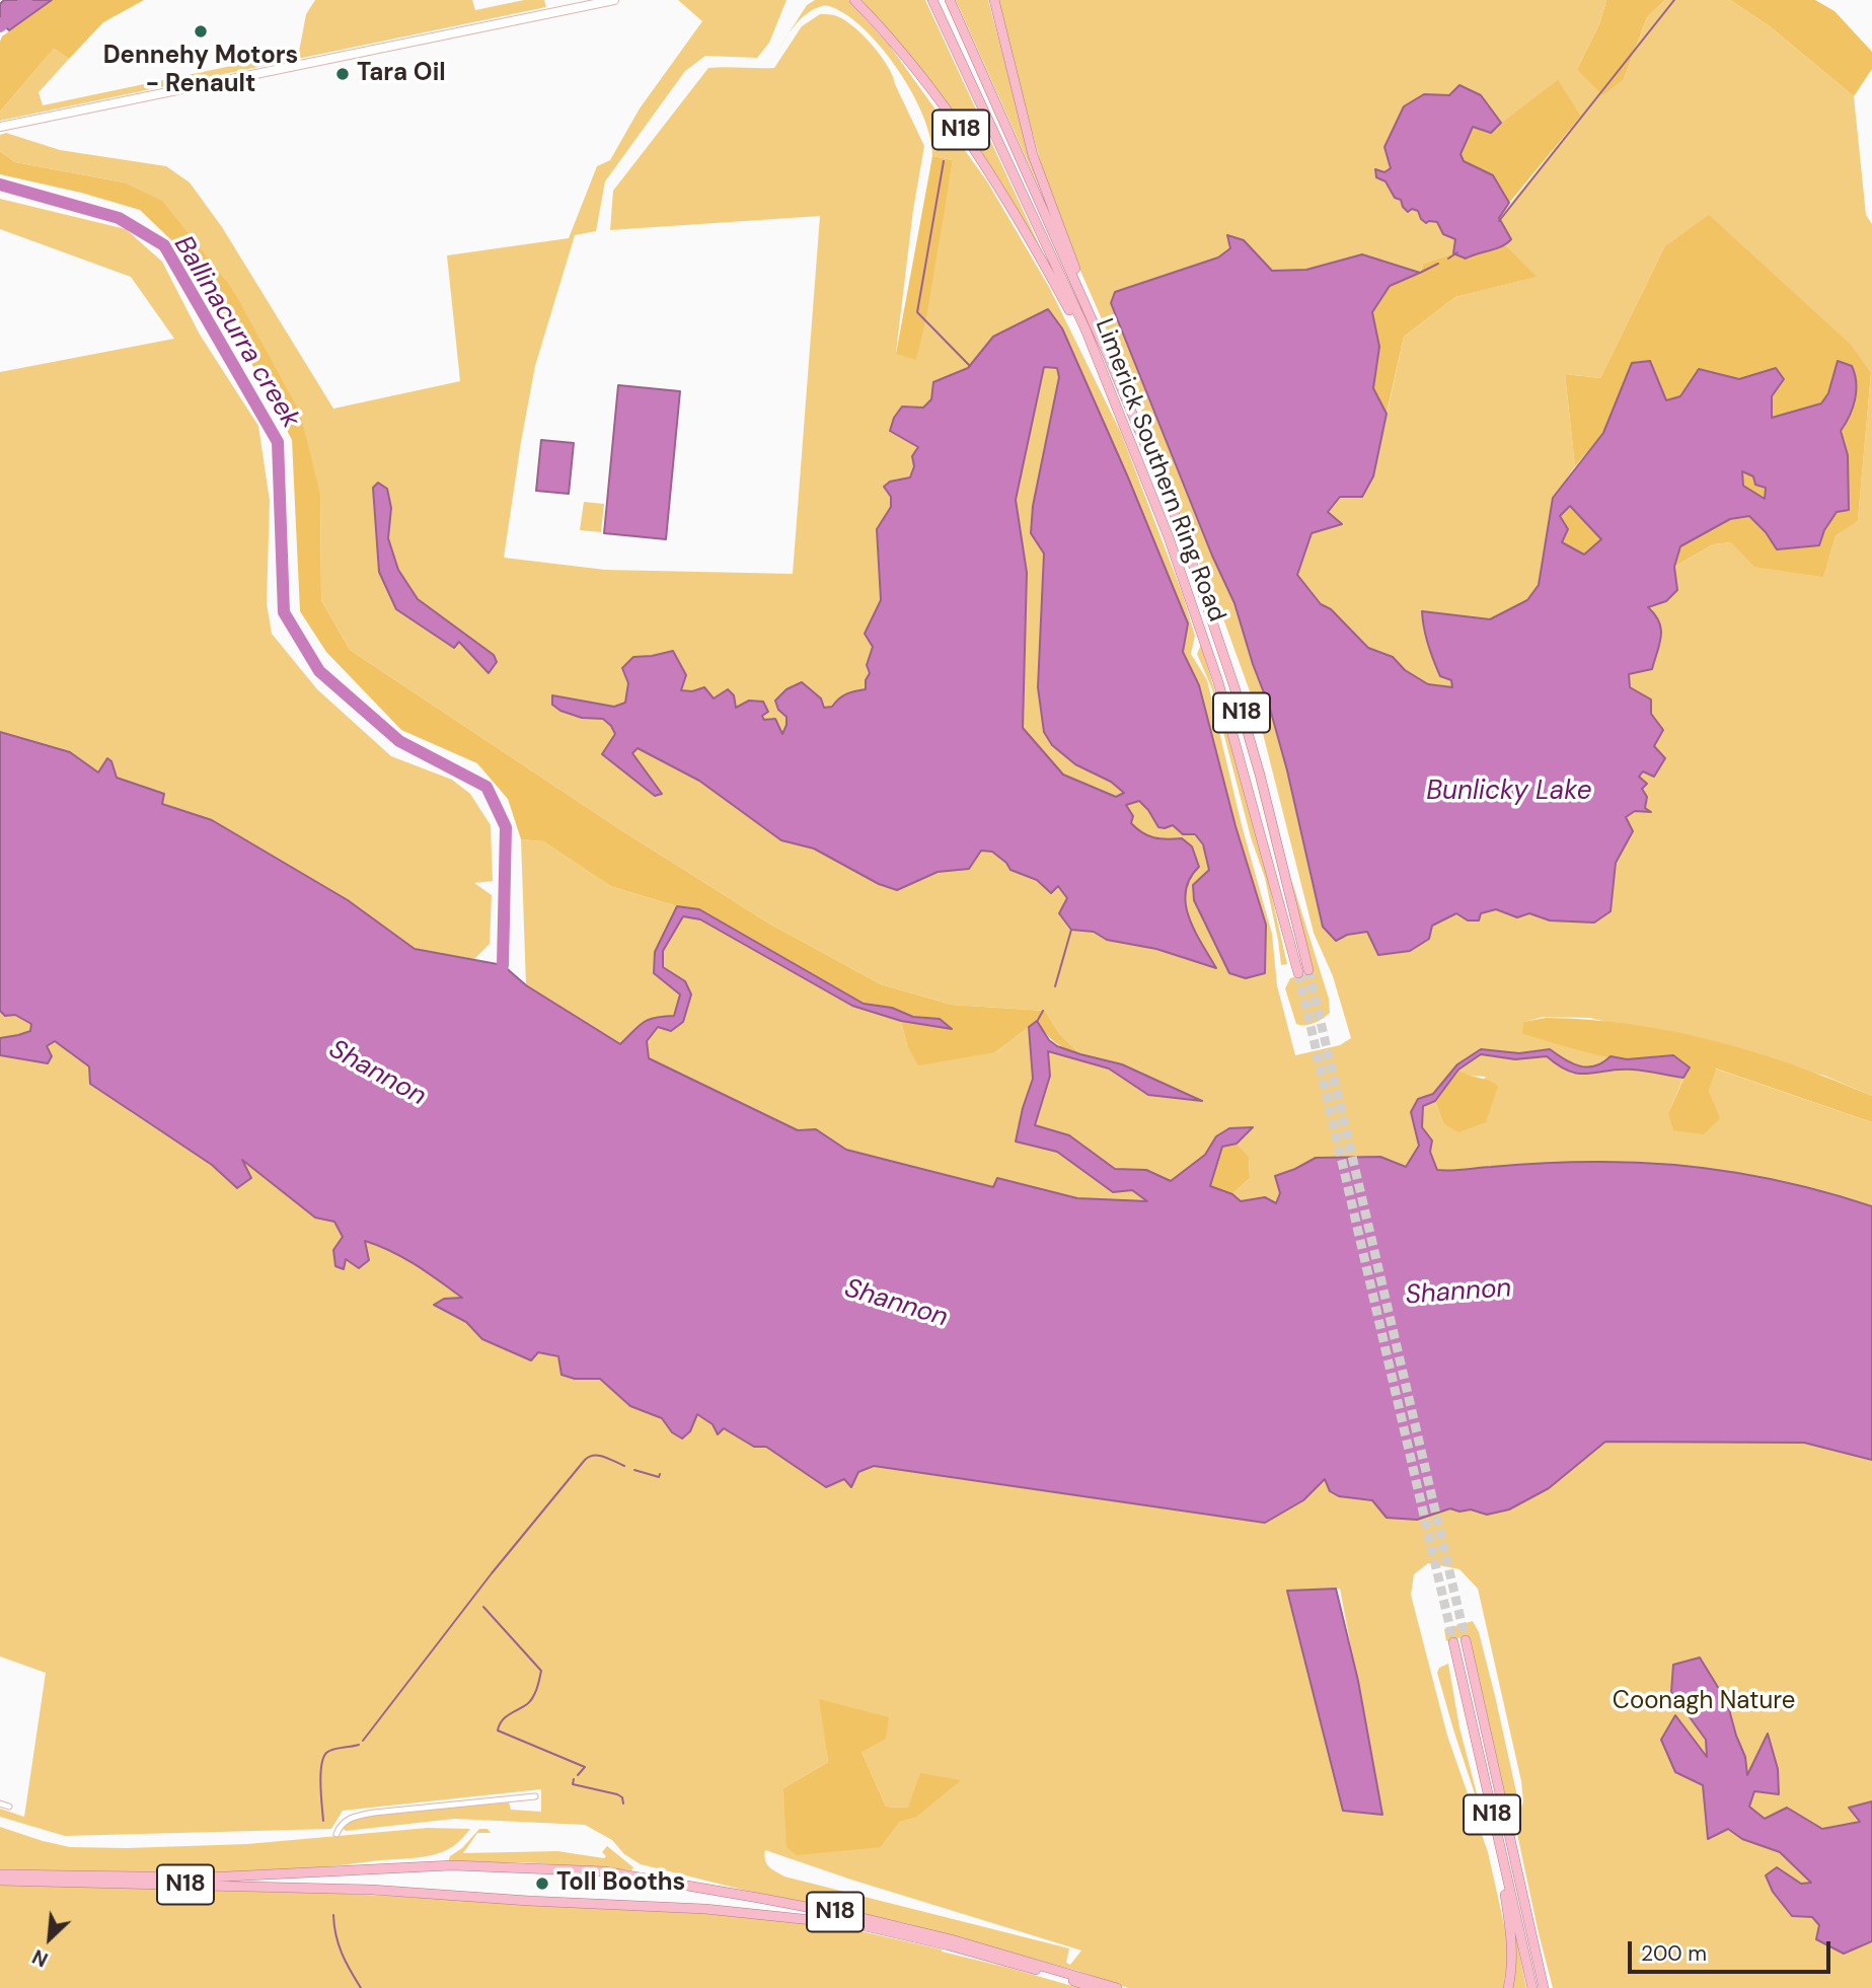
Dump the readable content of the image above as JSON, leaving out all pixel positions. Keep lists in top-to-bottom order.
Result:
{
  "streets": {
    "highway": ["N18", "Limerick Southern Ring Road"]
  },
  "crossings": [
    ["N18", "Limerick Southern Ring Road"]
  ],
  "water": ["Ballinacurra creek", "Bunlicky Lake", "Shannon"],
  "parks": ["Coonagh Nature"],
  "places": ["Dennehy Motors - Renault", "Tara Oil", "Toll Booths"],
  "scale_bar": "200 m",
  "north": "bottom left"
}
